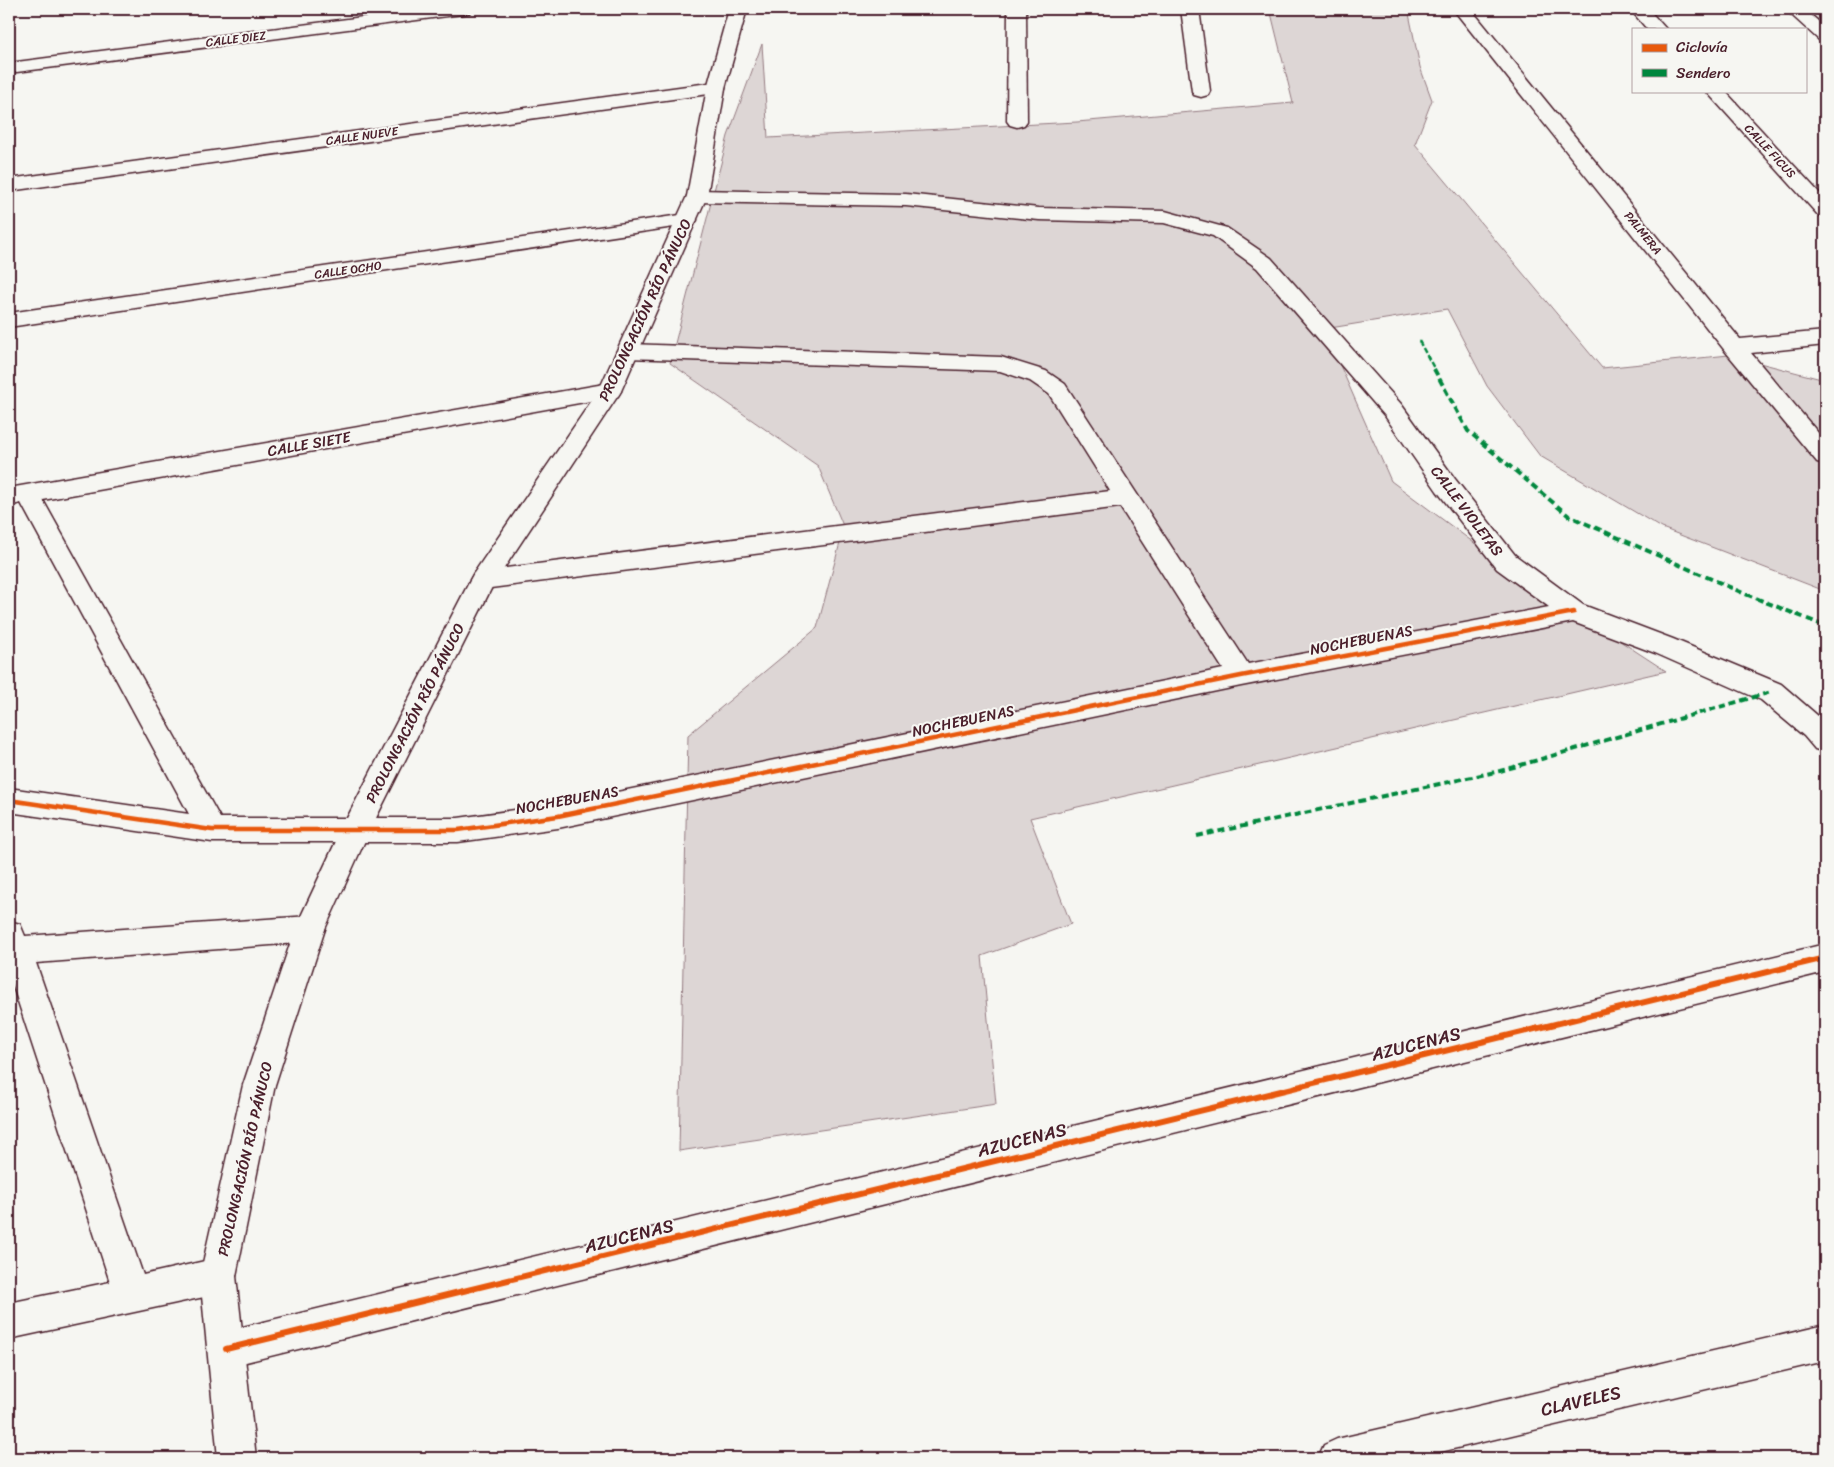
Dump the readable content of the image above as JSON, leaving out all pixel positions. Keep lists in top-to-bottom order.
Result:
{
  "streets": {
    "street": [
      "CALLE DIEZ",
      "CALLE NUEVE",
      "CALLE FICUS",
      "PALMERA",
      "CALLE OCHO",
      "PROLONGACIÓN RÍO PÁNUCO",
      "CALLE SIETE",
      "CALLE VIOLETAS",
      "NOCHEBUENAS",
      "AZUCENAS",
      "CLAVELES"
    ]
  },
  "crossings": [
    ["CALLE NUEVE", "PROLONGACIÓN RÍO PÁNUCO"],
    ["CALLE OCHO", "PROLONGACIÓN RÍO PÁNUCO"],
    ["CALLE OCHO", "CALLE VIOLETAS"],
    ["PROLONGACIÓN RÍO PÁNUCO", "CALLE SIETE"],
    ["PROLONGACIÓN RÍO PÁNUCO", "NOCHEBUENAS"],
    ["PROLONGACIÓN RÍO PÁNUCO", "AZUCENAS"],
    ["CALLE VIOLETAS", "NOCHEBUENAS"]
  ],
  "legend": ["Ciclovía", "Sendero"]
}
